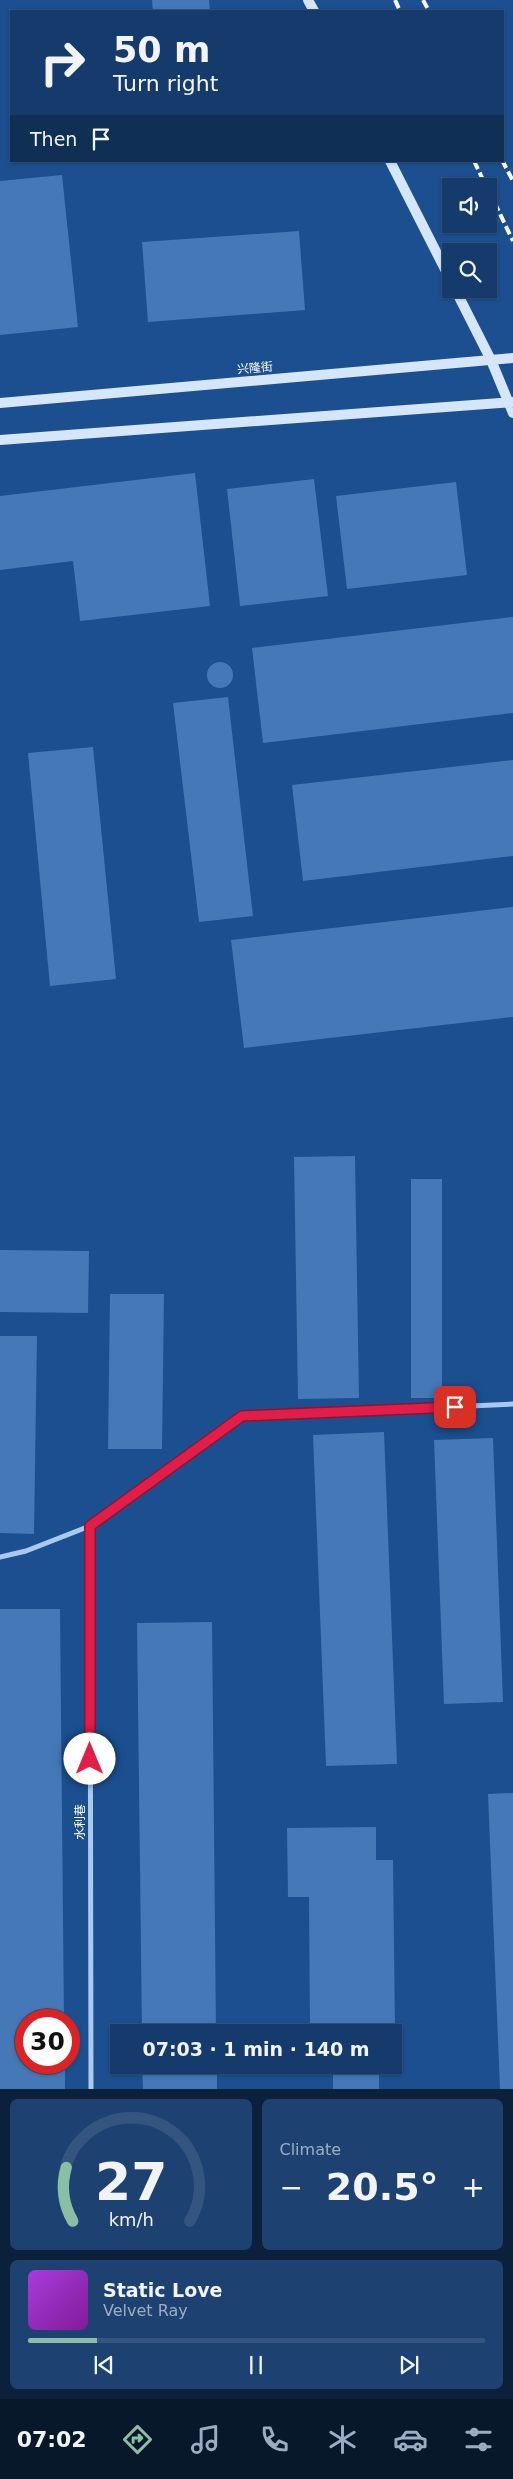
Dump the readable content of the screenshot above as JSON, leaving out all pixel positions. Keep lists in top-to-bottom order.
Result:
{
  "streets": {
    "main road": ["兴隆街"],
    "street": ["水利巷"]
  },
  "page": {
    "turn": ["50 m", "Turn right"],
    "then": "Then",
    "limit": "30",
    "trip": "07:03 · 1 min · 140 m",
    "tile": "Climate",
    "heat": ["−", "20.5°", "+"],
    "song": ["Static Love", "Velvet Ray"],
    "tabs": "07:02",
    "gauge": ["27", "km/h"]
  }
}
